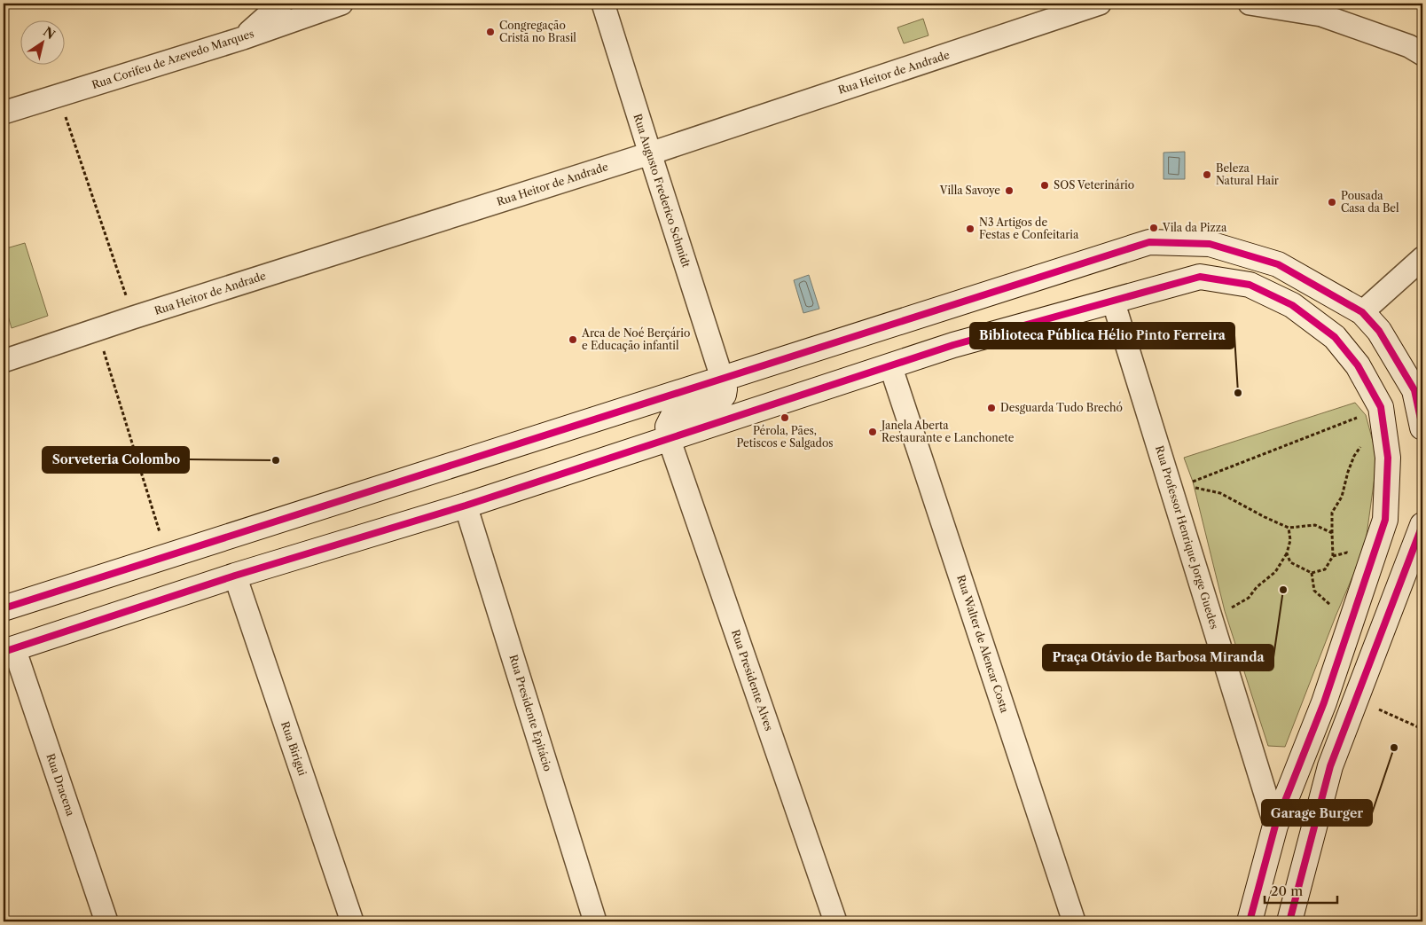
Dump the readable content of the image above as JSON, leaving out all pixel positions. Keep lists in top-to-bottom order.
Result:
{
  "streets": {
    "street": [
      "Rua Corifeu de Azevedo Marques",
      "Rua Heitor de Andrade",
      "Rua Augusto Frederico Schmidt",
      "Rua Professor Henrique Jorge Guedes",
      "Rua Walter de Alencar Costa",
      "Rua Presidente Alves",
      "Rua Presidente Epitácio",
      "Rua Birigui",
      "Rua Dracena"
    ]
  },
  "crossings": [
    ["Rua Heitor de Andrade", "Rua Augusto Frederico Schmidt"]
  ],
  "places": [
    "Congregação Cristã no Brasil",
    "Beleza Natural Hair",
    "SOS Veterinário",
    "Villa Savoye",
    "Pousada Casa da Bel",
    "Vila da Pizza",
    "N3 Artigos de Festas e Confeitaria",
    "Arca de Noé Berçário e Educação infantil",
    "Biblioteca Pública Hélio Pinto Ferreira",
    "Desguarda Tudo Brechó",
    "Pérola, Pães, Petiscos e Salgados",
    "Janela Aberta Restaurante e Lanchonete",
    "Sorveteria Colombo",
    "Praça Otávio de Barbosa Miranda",
    "Garage Burger"
  ],
  "scale_bar": "20 m",
  "north": "top right"
}
